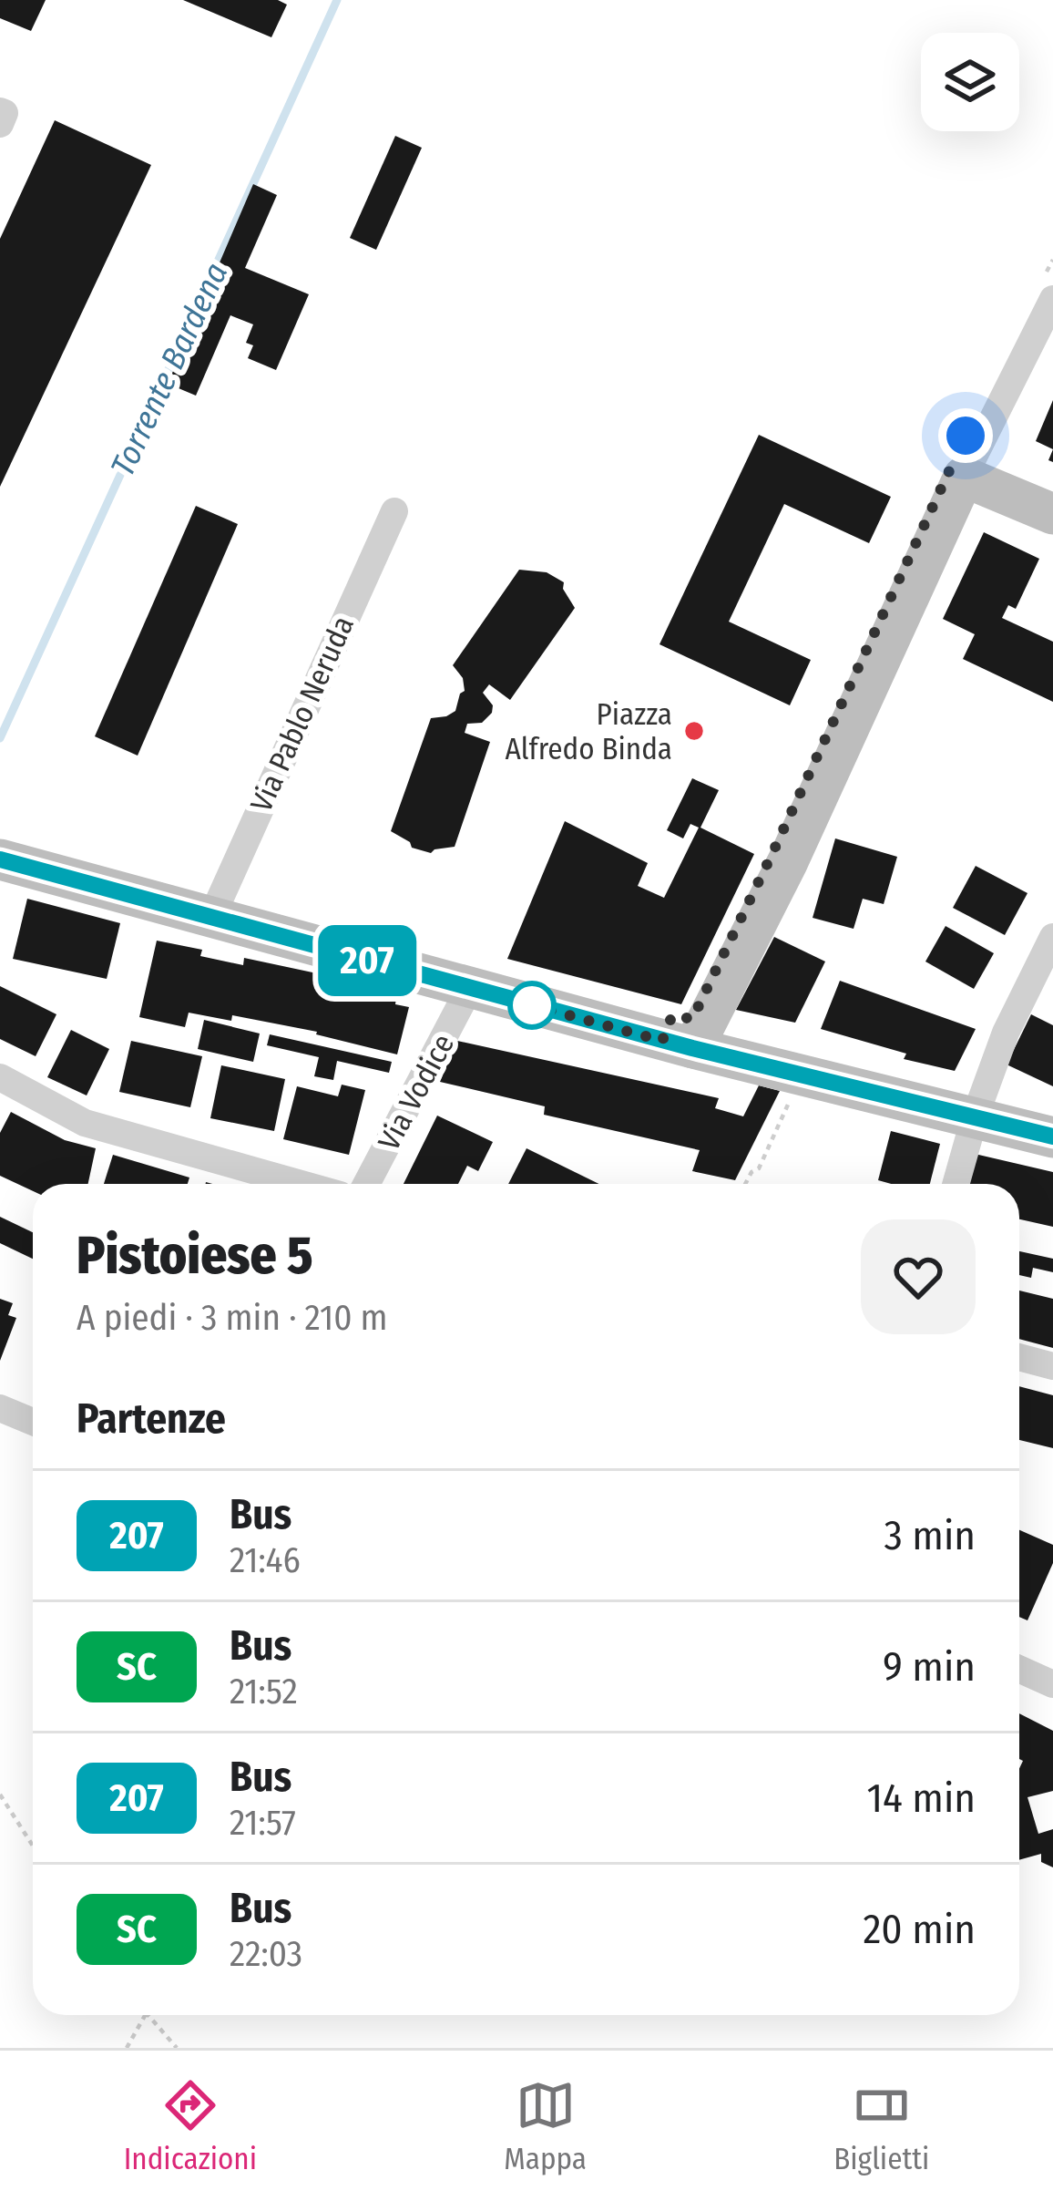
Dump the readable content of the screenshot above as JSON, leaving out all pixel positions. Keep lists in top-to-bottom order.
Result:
{
  "streets": {
    "street": ["Via Pablo Neruda", "Via Vodice"]
  },
  "water": ["Torrente Bardena"],
  "places": ["Piazza Alfredo Binda"],
  "lines": ["bus line 207"],
  "page": {
    "on_map": "207",
    "heading": [
      ["Pistoiese 5", "A piedi · 3 min · 210 m"],
      "Partenze"
    ],
    "list": [
      {
        "mark": "207",
        "name": "Bus",
        "note": "21:46",
        "value": "3 min"
      },
      {
        "mark": "SC",
        "name": "Bus",
        "note": "21:52",
        "value": "9 min"
      },
      {
        "mark": "207",
        "name": "Bus",
        "note": "21:57",
        "value": "14 min"
      },
      {
        "mark": "SC",
        "name": "Bus",
        "note": "22:03",
        "value": "20 min"
      }
    ],
    "tabs": ["Indicazioni", "Mappa", "Biglietti"]
  }
}
